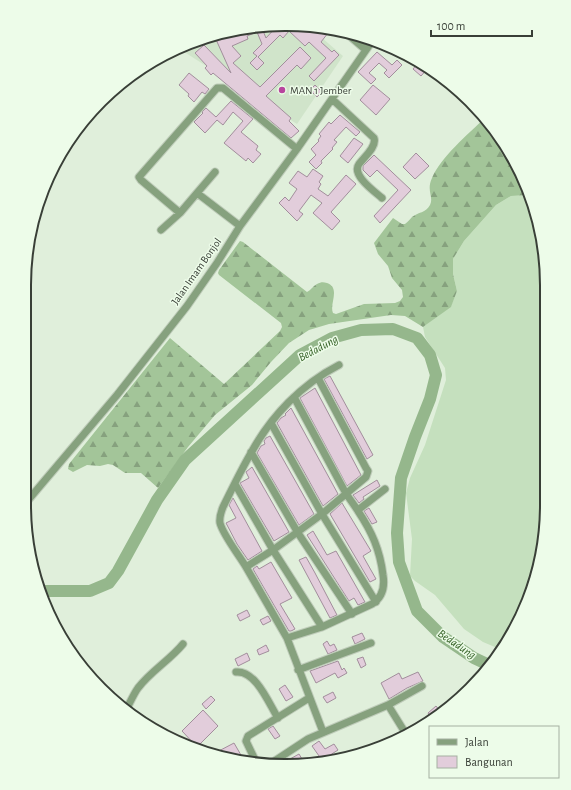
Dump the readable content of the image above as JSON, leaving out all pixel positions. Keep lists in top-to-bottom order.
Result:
{
  "streets": {
    "street": ["Jalan Imam Bonjol"]
  },
  "water": ["Bedadung"],
  "places": ["MAN 1 Jember"],
  "legend": ["Jalan", "Bangunan"],
  "scale_bar": "100 m"
}
